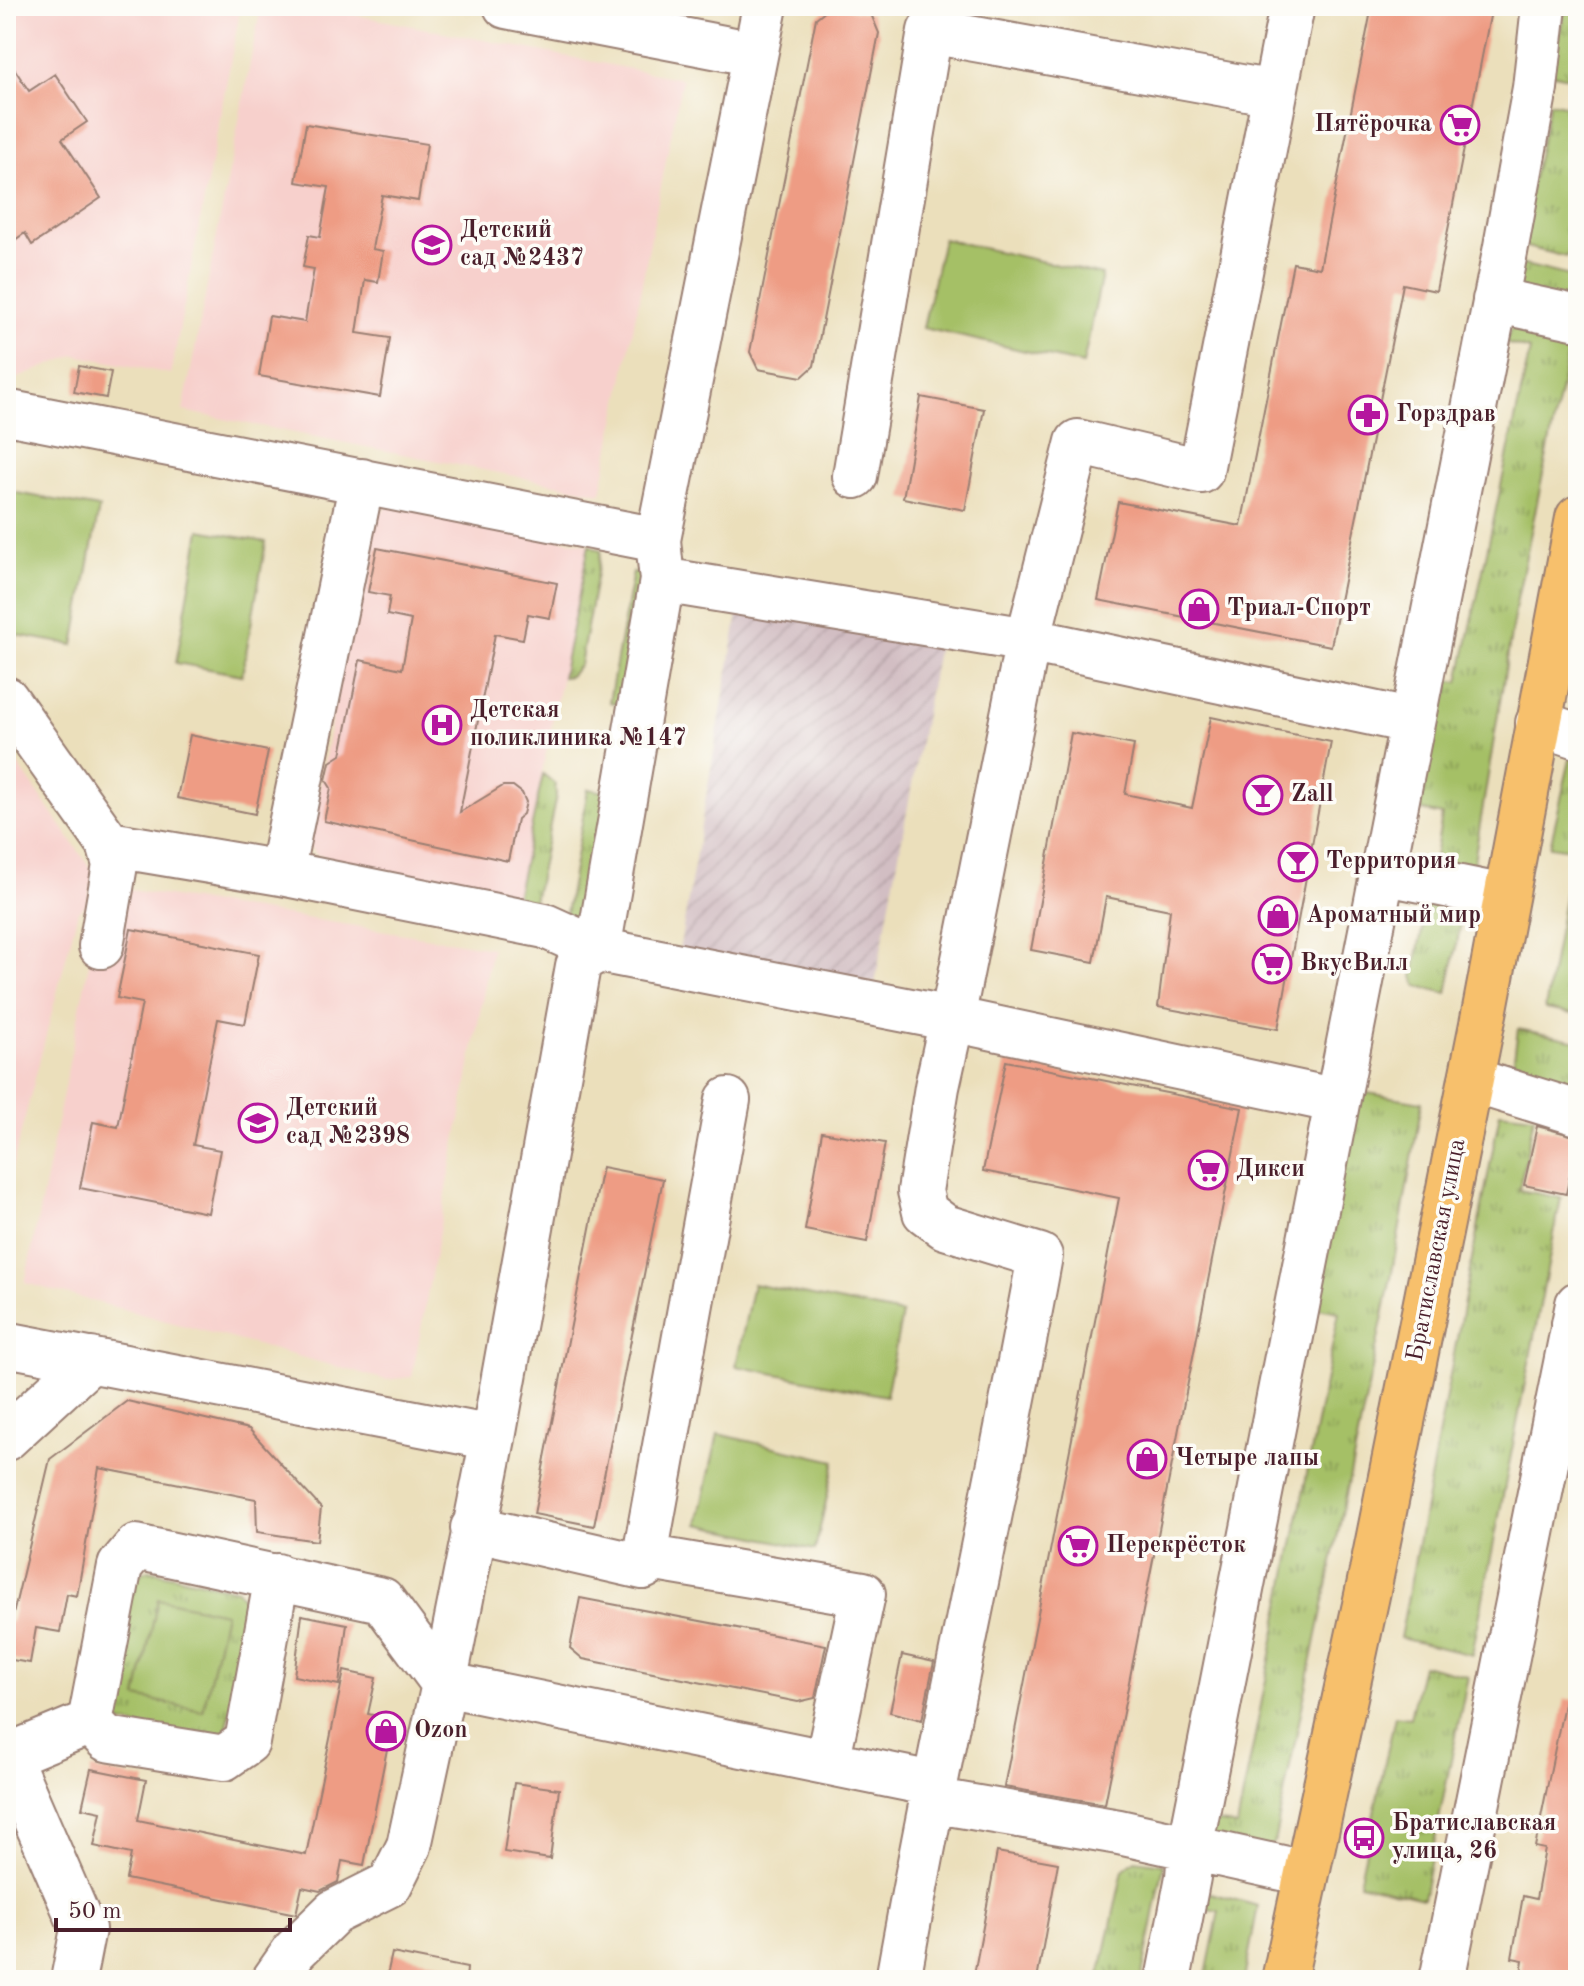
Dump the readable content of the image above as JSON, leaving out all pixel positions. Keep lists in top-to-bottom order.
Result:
{
  "streets": {
    "main road": ["Братиславская улица"]
  },
  "places": {
    "supermarket": [
      "Пятёрочка",
      "ВкусВилл",
      "Дикси",
      "Перекрёсток"
    ],
    "school or university": ["Детский сад №2437", "Детский сад №2398"],
    "pharmacy": ["Горздрав"],
    "shop": [
      "Триал-Спорт",
      "Ароматный мир",
      "Четыре лапы",
      "Ozon"
    ],
    "hospital": ["Детская поликлиника №147"],
    "bar": ["Zall", "Территория"],
    "bus stop": ["Братиславская улица, 26"]
  },
  "scale_bar": "50 m"
}
